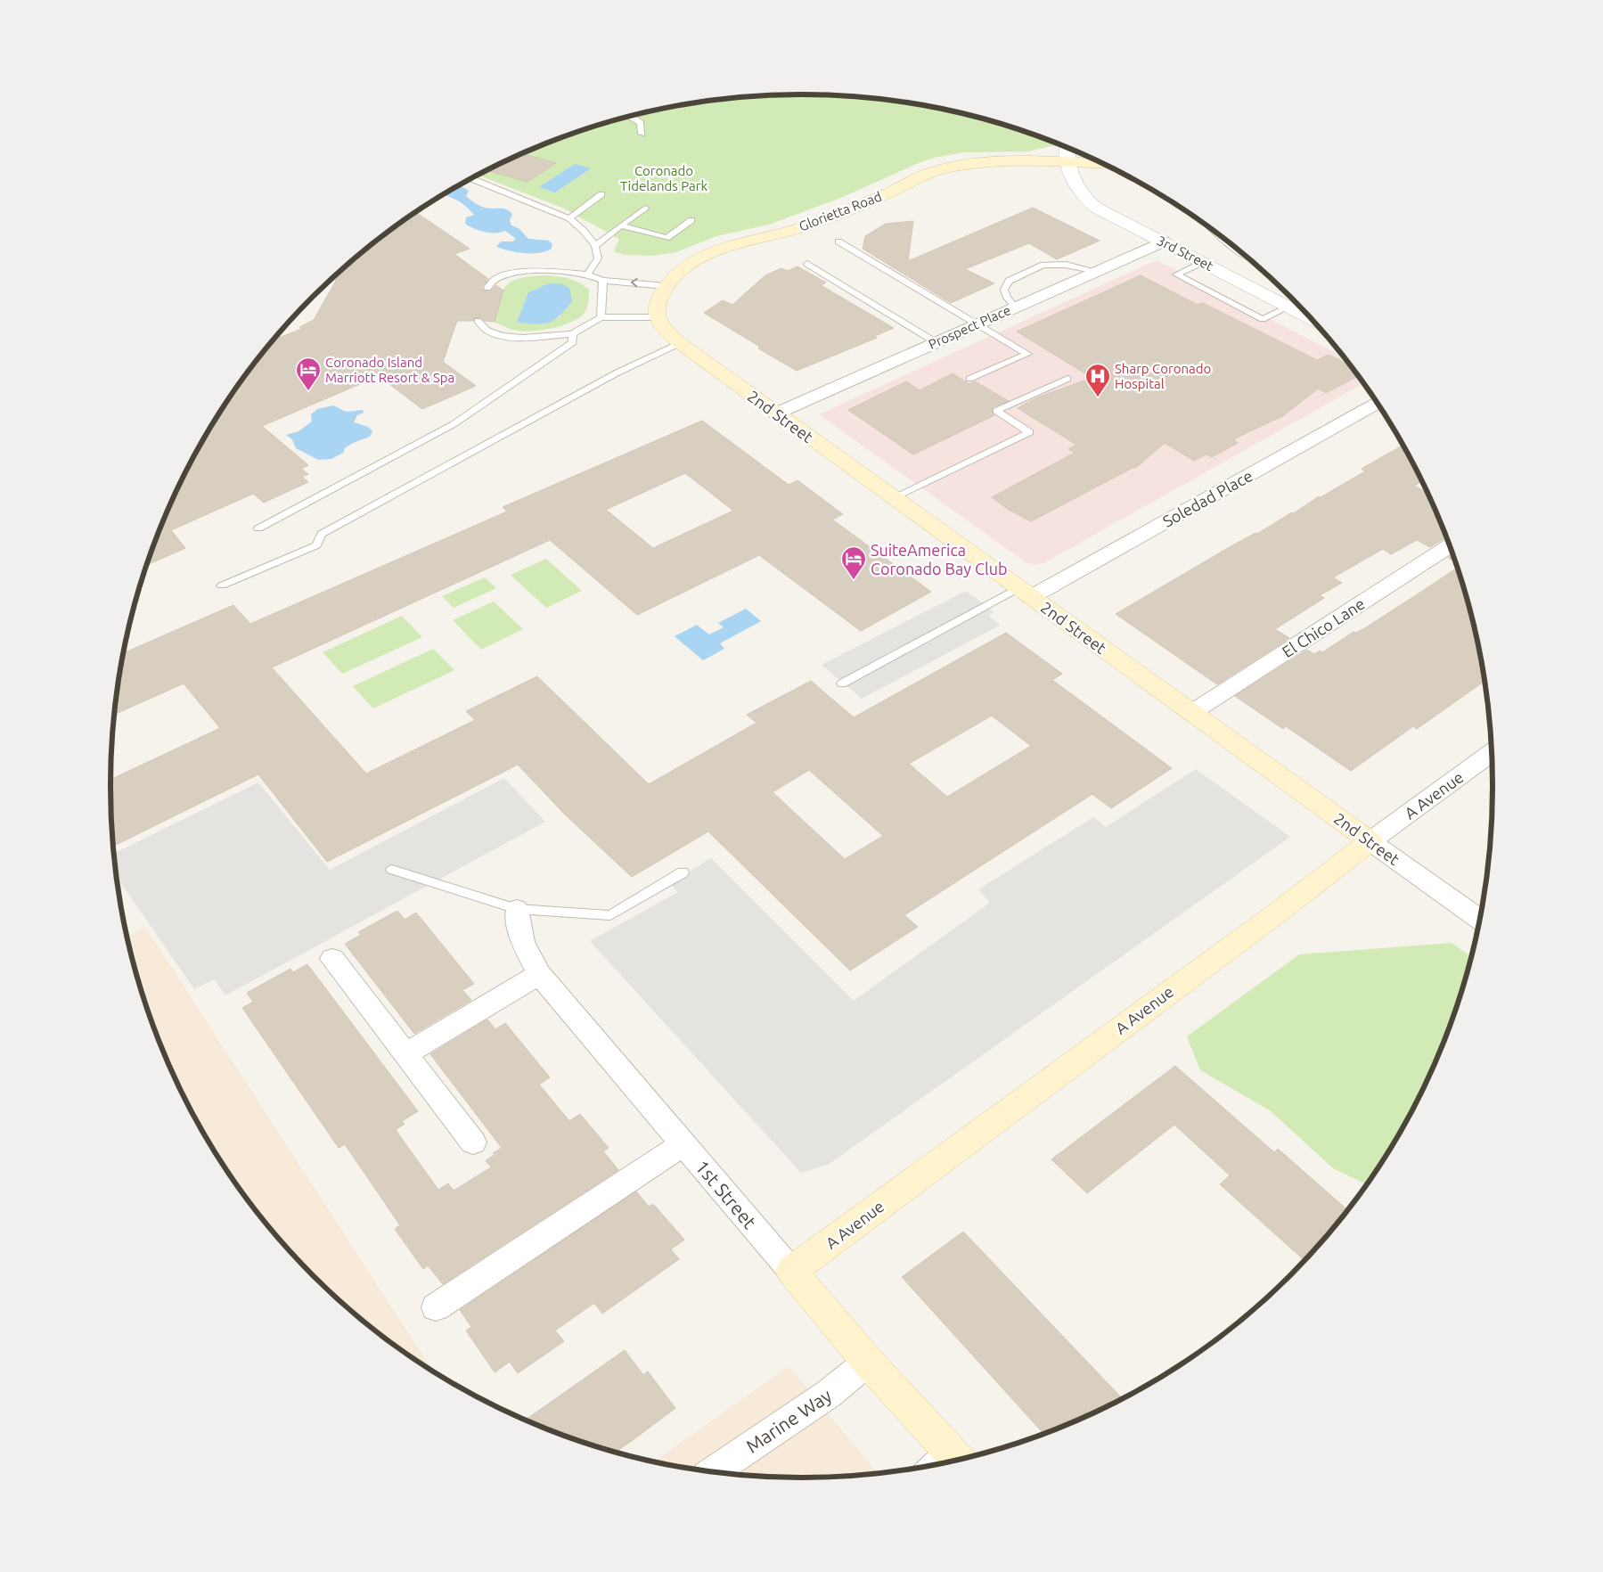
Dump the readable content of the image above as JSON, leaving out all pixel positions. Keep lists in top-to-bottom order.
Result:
{
  "streets": {
    "main road": [
      "Glorietta Road",
      "2nd Street",
      "A Avenue",
      "1st Street"
    ],
    "street": [
      "3rd Street",
      "Prospect Place",
      "Soledad Place",
      "El Chico Lane",
      "Marine Way"
    ]
  },
  "crossings": [
    ["Glorietta Road", "3rd Street"],
    ["Glorietta Road", "2nd Street"],
    ["3rd Street", "Prospect Place"],
    ["Prospect Place", "2nd Street"],
    ["2nd Street", "Soledad Place"],
    ["2nd Street", "El Chico Lane"],
    ["2nd Street", "A Avenue"],
    ["A Avenue", "1st Street"],
    ["1st Street", "Marine Way"]
  ],
  "parks": ["Coronado Tidelands Park"],
  "places": {
    "hotel": ["Coronado Island Marriott Resort & Spa", "SuiteAmerica Coronado Bay Club"],
    "hospital": ["Sharp Coronado Hospital"]
  }
}
